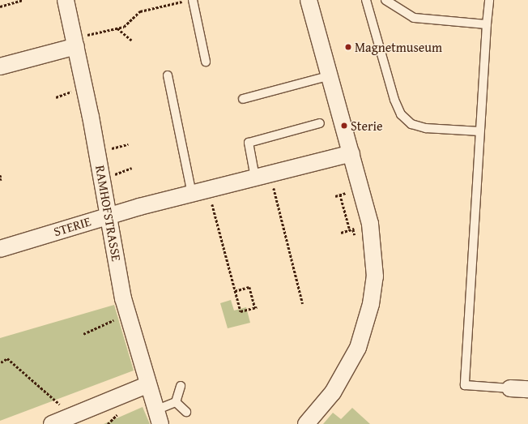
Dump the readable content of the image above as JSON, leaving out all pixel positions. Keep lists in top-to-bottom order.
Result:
{
  "streets": {
    "street": ["RAMHOFSTRASSE", "STERIE"]
  },
  "crossings": [
    ["RAMHOFSTRASSE", "STERIE"]
  ],
  "places": ["Magnetmuseum", "Sterie"]
}
